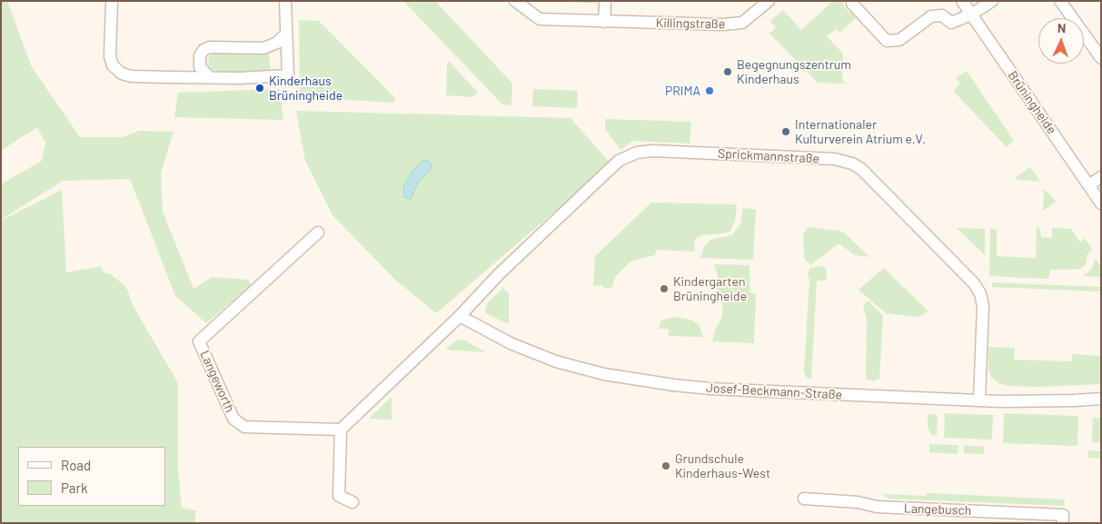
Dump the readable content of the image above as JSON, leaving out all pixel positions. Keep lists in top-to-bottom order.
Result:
{
  "streets": {
    "street": [
      "Killingstraße",
      "Brüningheide",
      "Sprickmannstraße",
      "Langeworth",
      "Josef-Beckmann-Straße",
      "Langebusch"
    ]
  },
  "crossings": [
    ["Sprickmannstraße", "Josef-Beckmann-Straße"]
  ],
  "places": [
    "Begegnungszentrum Kinderhaus",
    "Kinderhaus Brüningheide",
    "PRIMA",
    "Internationaler Kulturverein Atrium e.V.",
    "Kindergarten Brüningheide",
    "Grundschule Kinderhaus-West"
  ],
  "legend": ["Road", "Park"],
  "north": "top"
}
